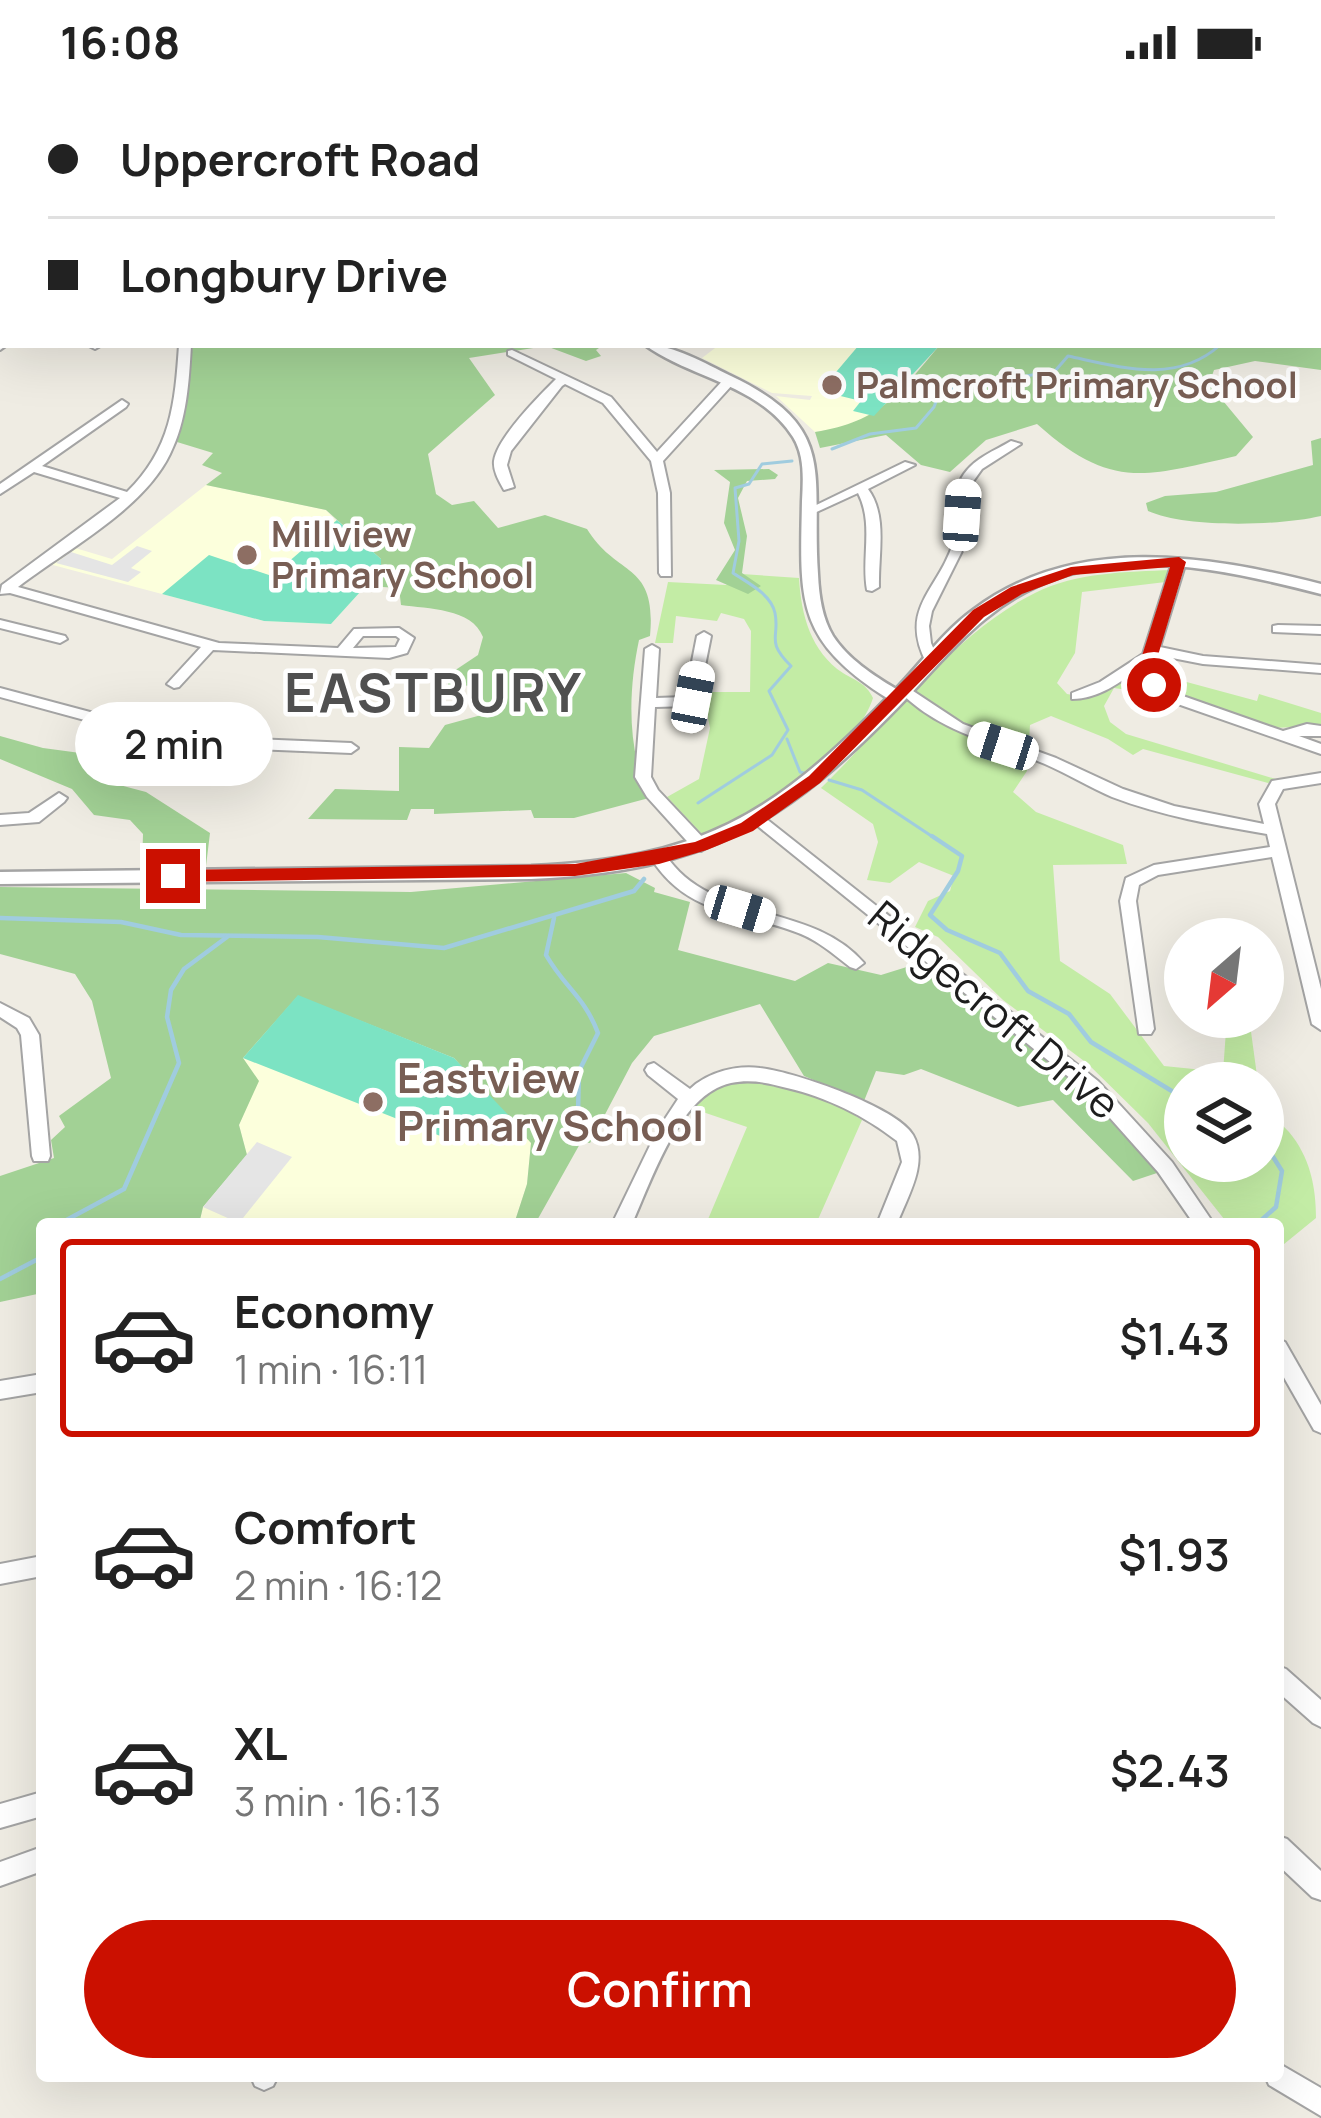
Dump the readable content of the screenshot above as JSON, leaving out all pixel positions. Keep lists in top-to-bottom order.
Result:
{
  "streets": {
    "street": ["Ridgecroft Drive"]
  },
  "districts": ["EASTBURY"],
  "places": ["Palmcroft Primary School", "Millview Primary School", "Eastview Primary School"],
  "north": "bottom left",
  "page": {
    "status": "16:08",
    "banner": ["Uppercroft Road", "Longbury Drive"],
    "bubble": "2 min",
    "list": [
      {
        "name": "Economy",
        "note": "1 min · 16:11",
        "value": "$1.43"
      },
      {
        "name": "Comfort",
        "note": "2 min · 16:12",
        "value": "$1.93"
      },
      {
        "name": "XL",
        "note": "3 min · 16:13",
        "value": "$2.43"
      }
    ],
    "buttons": "Confirm"
  }
}
